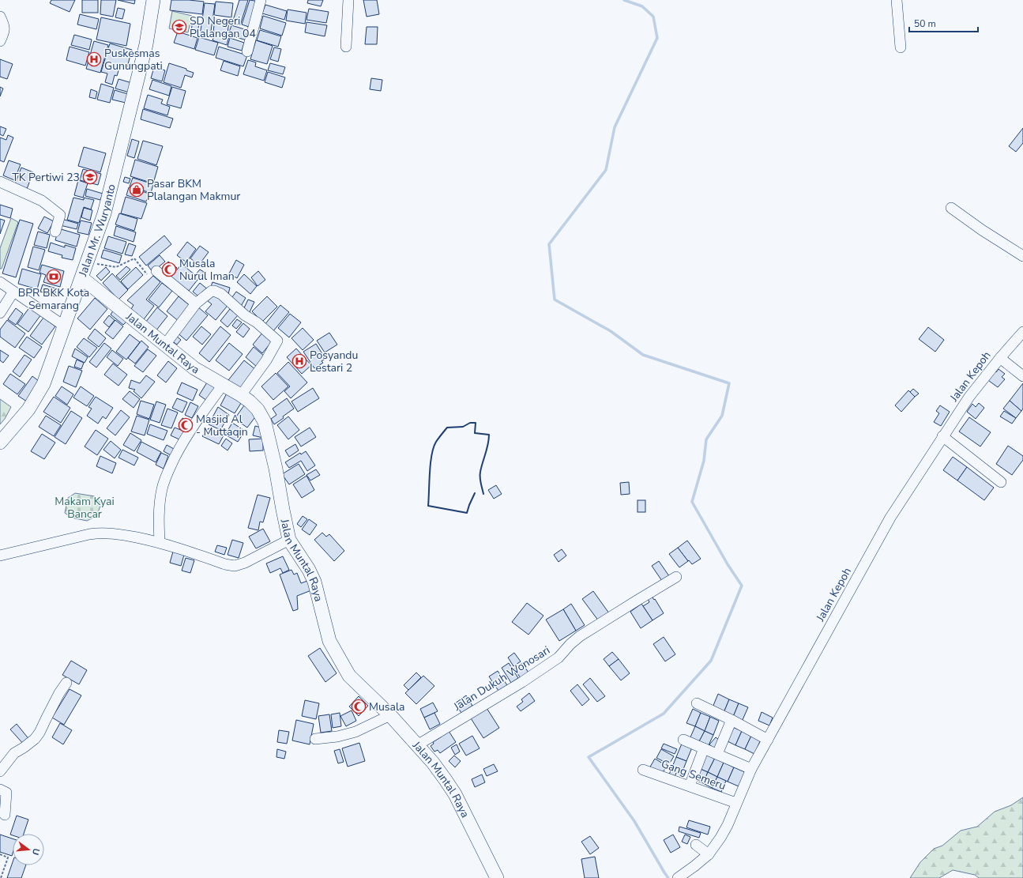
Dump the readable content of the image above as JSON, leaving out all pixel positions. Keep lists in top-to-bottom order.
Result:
{
  "streets": {
    "main road": ["Jalan Mr. Wuryanto", "Jalan Muntal Raya"],
    "street": ["Jalan Kepoh", "Jalan Dukuh Wonosari", "Gang Semeru"]
  },
  "crossings": [
    ["Jalan Mr. Wuryanto", "Jalan Muntal Raya"],
    ["Jalan Muntal Raya", "Jalan Dukuh Wonosari"],
    ["Jalan Kepoh", "Gang Semeru"]
  ],
  "parks": ["Makam Kyai Bancar"],
  "places": {
    "school or university": ["SD Negeri Plalangan 04", "TK Pertiwi 23"],
    "hospital": ["Puskesmas Gunungpati", "Posyandu Lestari 2"],
    "shop": ["Pasar BKM Plalangan Makmur"],
    "mosque": ["Musala Nurul Iman", "Masjid Al - Muttaqin", "Musala"],
    "bank": ["BPR BKK Kota Semarang"]
  },
  "scale_bar": "50 m",
  "north": "right"
}
